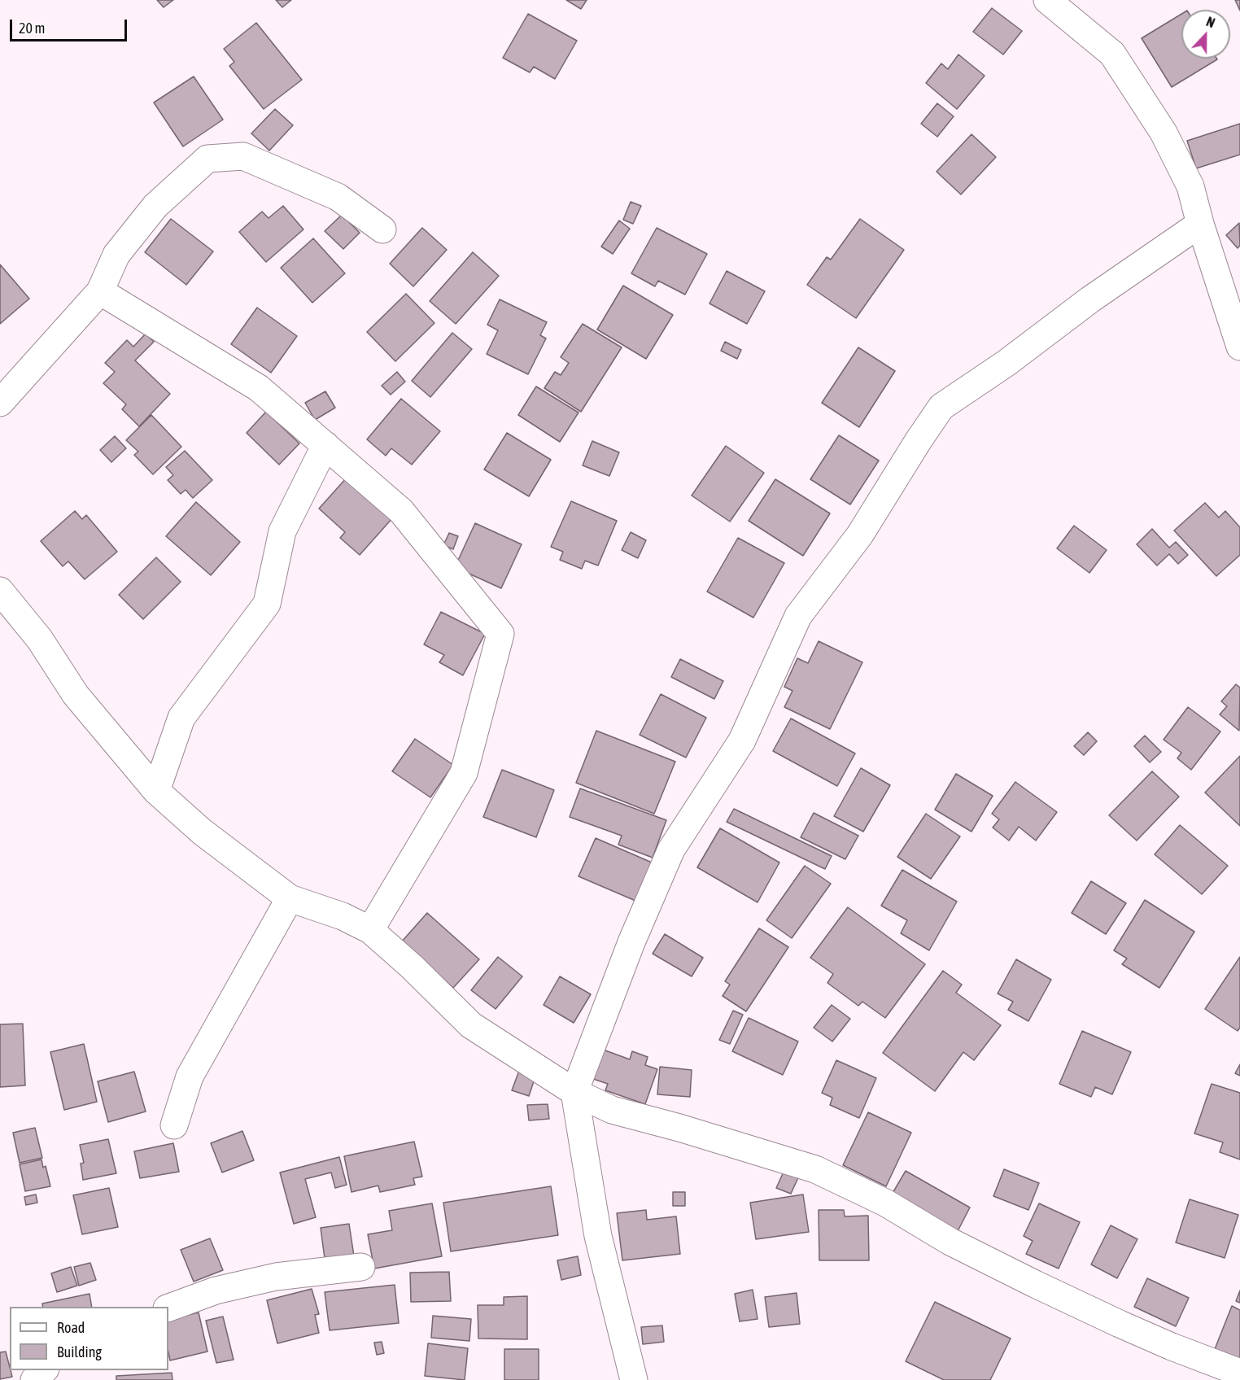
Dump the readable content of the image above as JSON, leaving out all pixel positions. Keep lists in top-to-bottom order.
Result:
{
  "legend": ["Road", "Building"],
  "scale_bar": "20 m",
  "north": "top"
}
